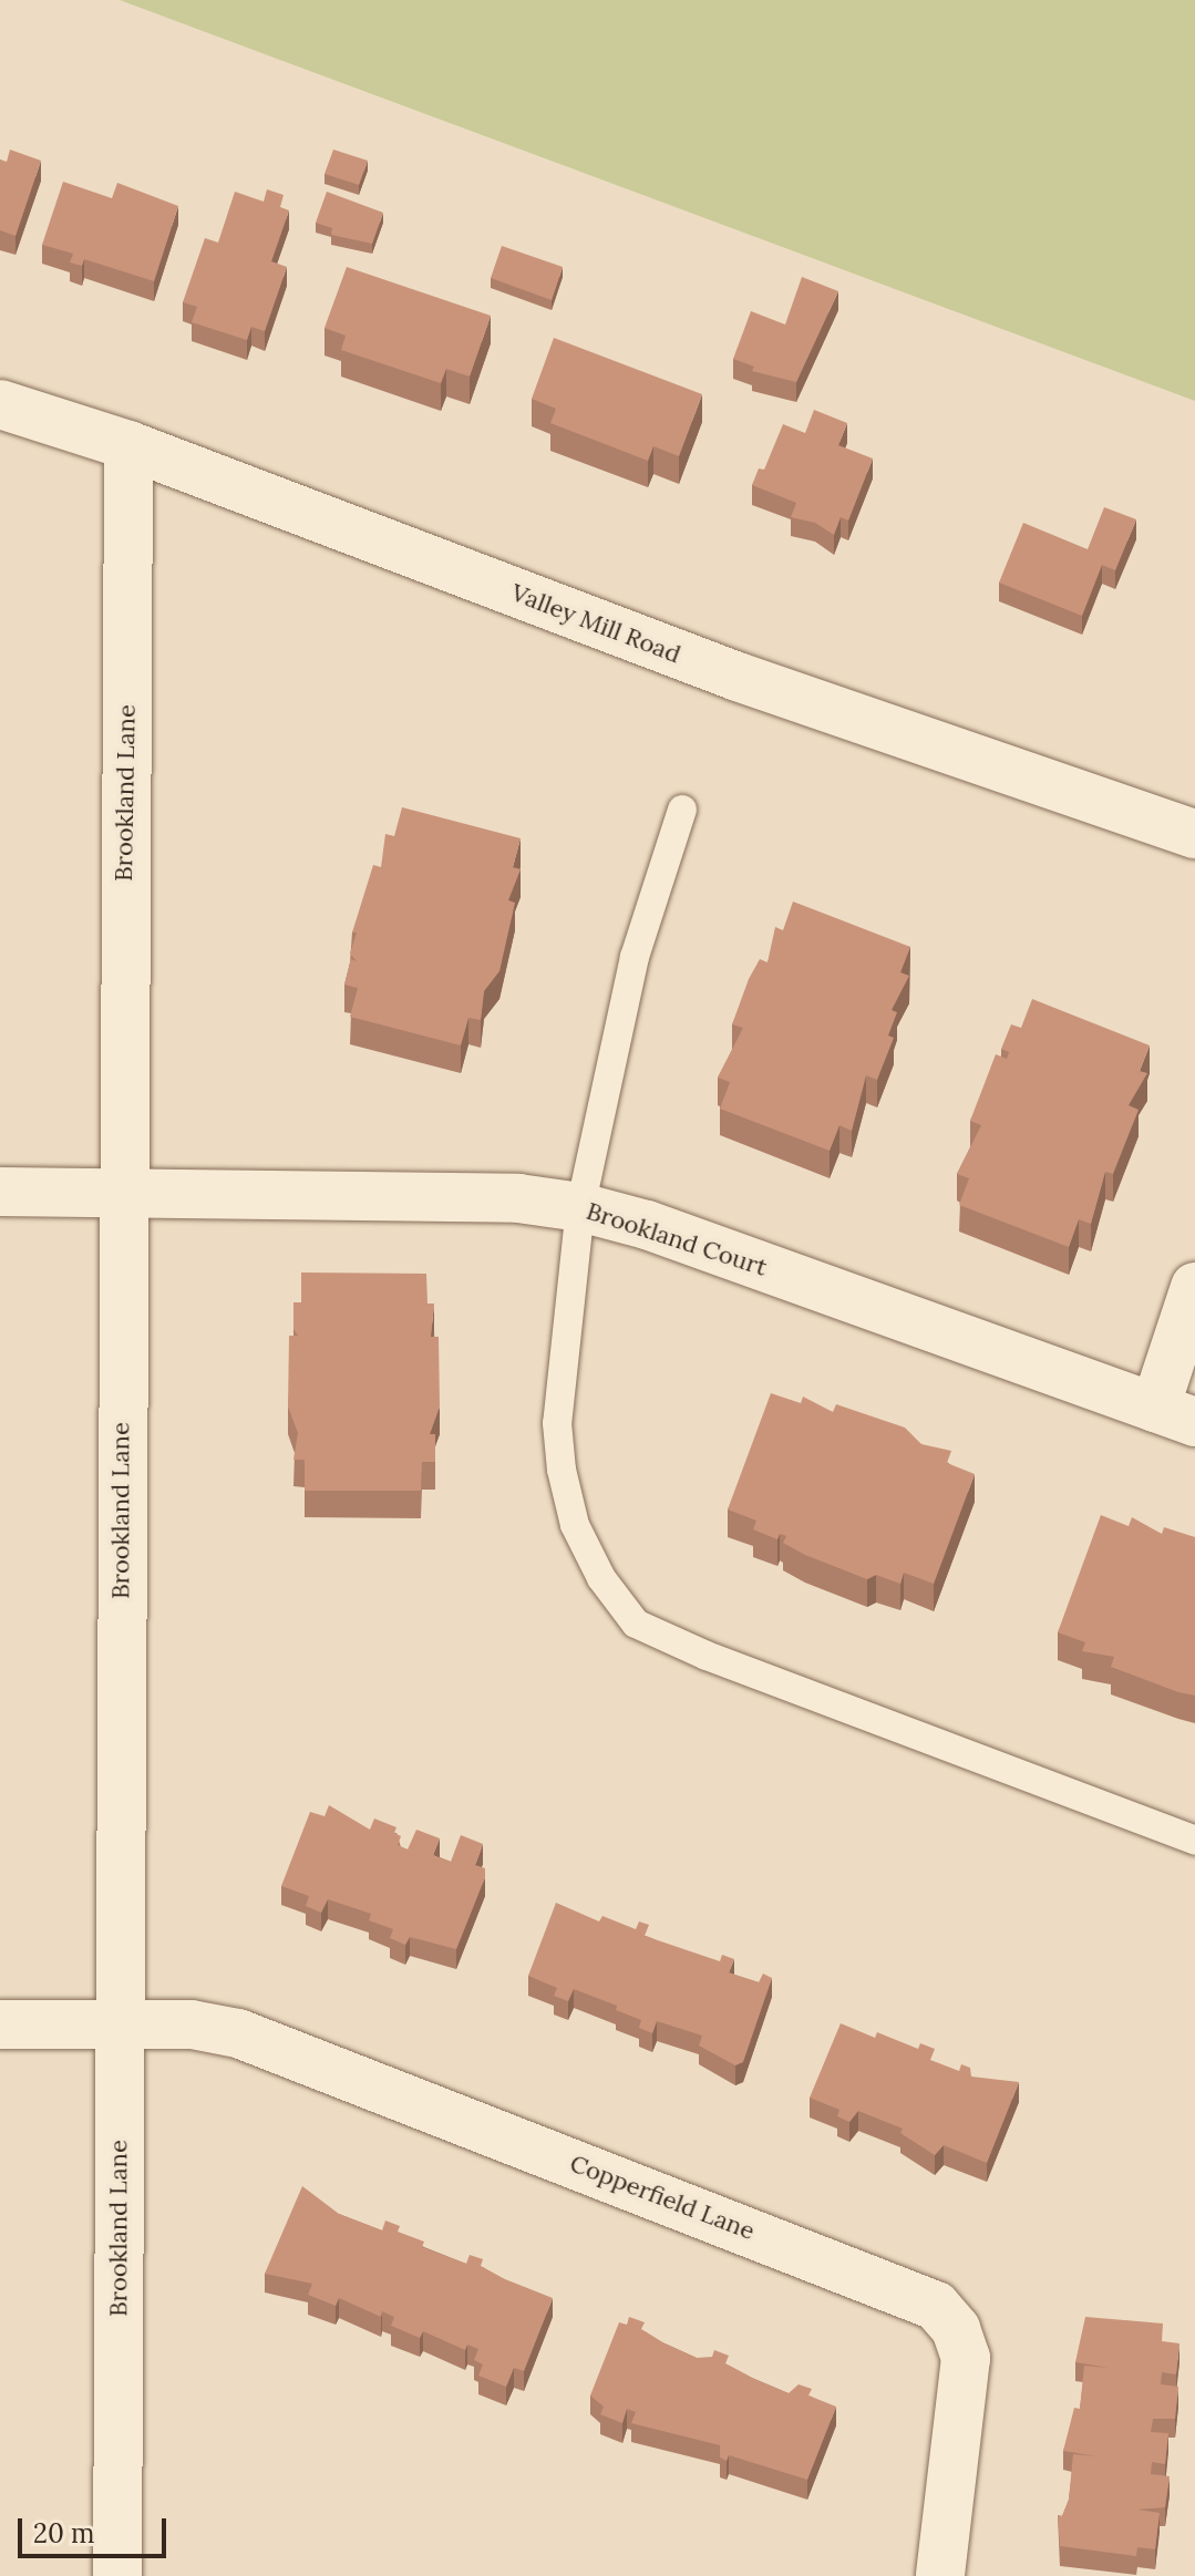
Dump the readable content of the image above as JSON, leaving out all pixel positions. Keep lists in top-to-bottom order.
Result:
{
  "streets": {
    "street": [
      "Valley Mill Road",
      "Brookland Lane",
      "Brookland Court",
      "Copperfield Lane"
    ]
  },
  "crossings": [
    ["Valley Mill Road", "Brookland Lane"],
    ["Brookland Lane", "Brookland Court"],
    ["Brookland Lane", "Copperfield Lane"]
  ],
  "scale_bar": "20 m"
}
